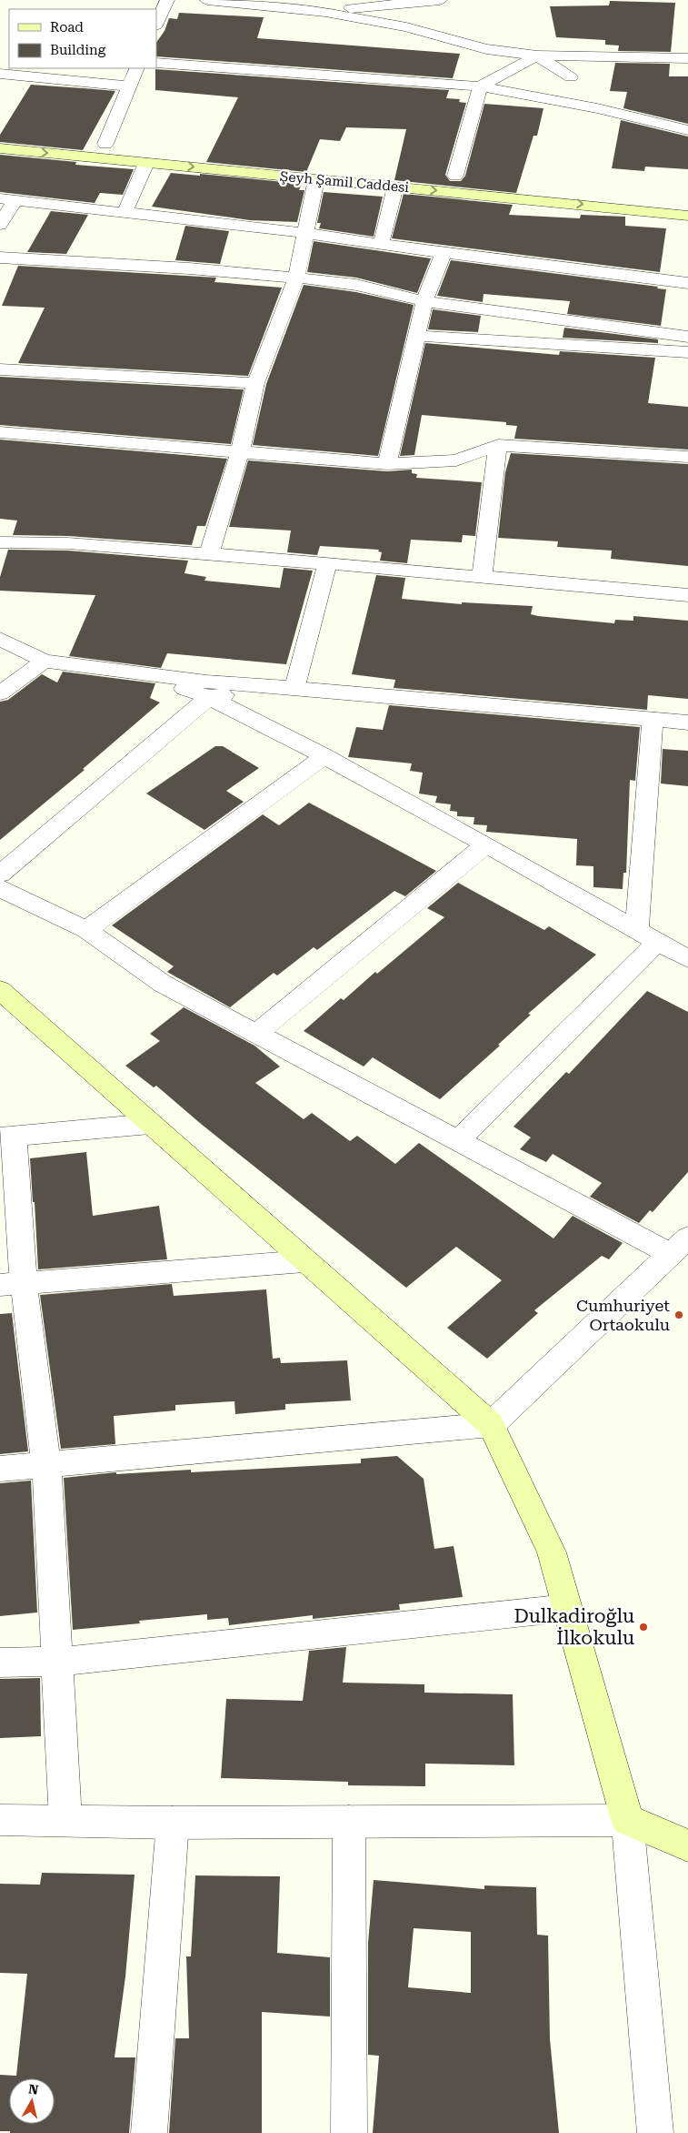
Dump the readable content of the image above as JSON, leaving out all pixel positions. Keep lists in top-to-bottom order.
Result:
{
  "streets": {
    "main road": ["Şeyh Şamil Caddesi"]
  },
  "one_way": ["Şeyh Şamil Caddesi"],
  "places": ["Cumhuriyet Ortaokulu", "Dulkadiroğlu İlkokulu"],
  "legend": ["Road", "Building"],
  "north": "top"
}
